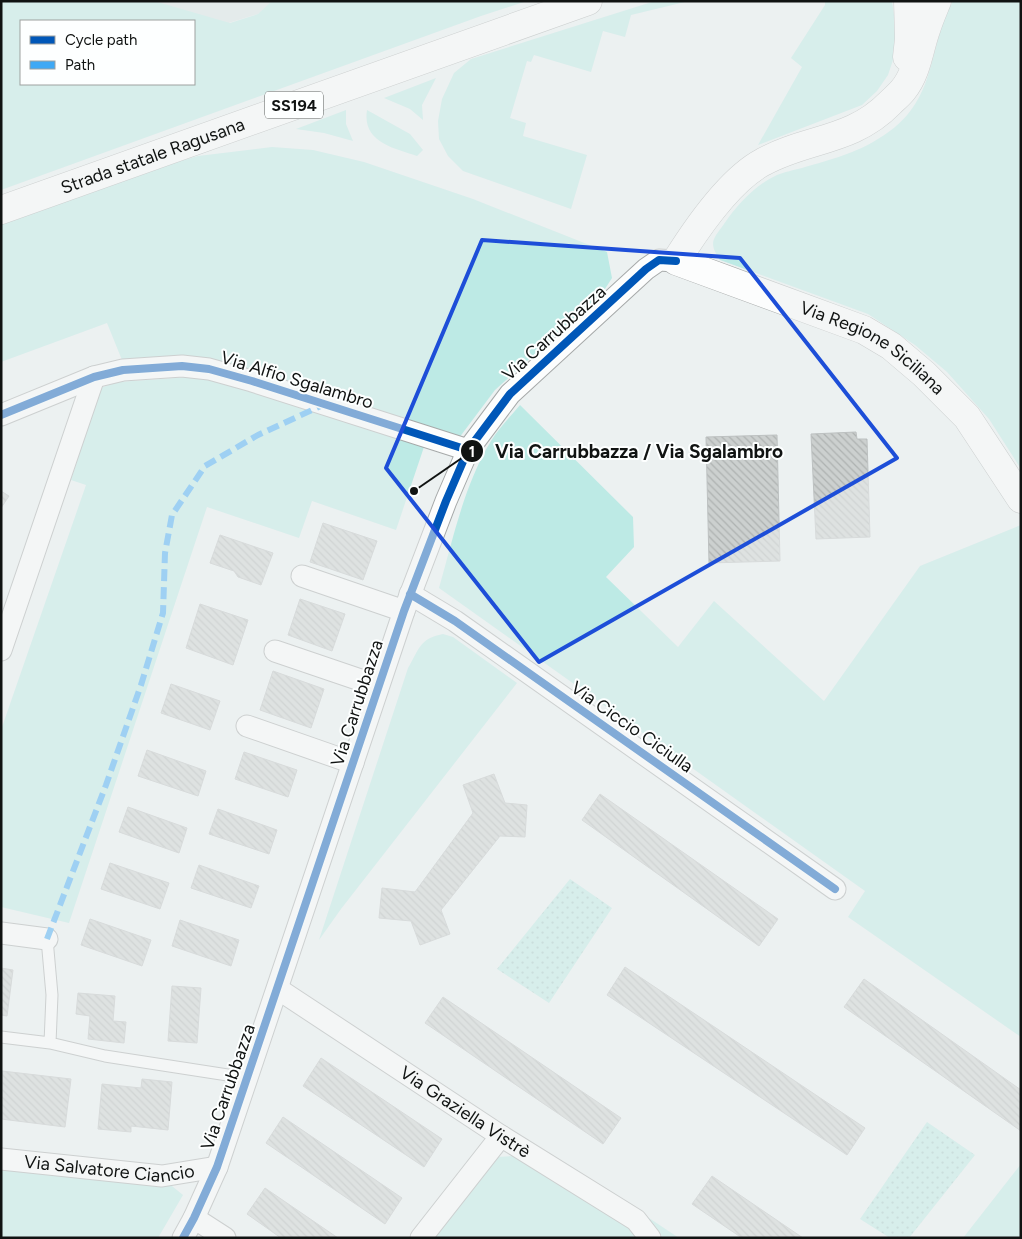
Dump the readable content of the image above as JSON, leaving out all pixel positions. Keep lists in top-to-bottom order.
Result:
{
  "streets": {
    "main road": ["SS194", "Strada statale Ragusana", "Via Regione Siciliana"],
    "street": [
      "Via Carrubbazza",
      "Via Alfio Sgalambro",
      "Via Ciccio Ciciulla",
      "Via Graziella Vistrè",
      "Via Salvatore Ciancio"
    ]
  },
  "crossings": [
    ["Via Carrubbazza", "Via Regione Siciliana"],
    ["Via Carrubbazza", "Via Alfio Sgalambro"],
    ["Via Carrubbazza", "Via Ciccio Ciciulla"],
    ["Via Carrubbazza", "Via Graziella Vistrè"],
    ["Via Carrubbazza", "Via Salvatore Ciancio"]
  ],
  "places": ["Via Carrubbazza / Via Sgalambro"],
  "legend": ["Cycle path", "Path"]
}
